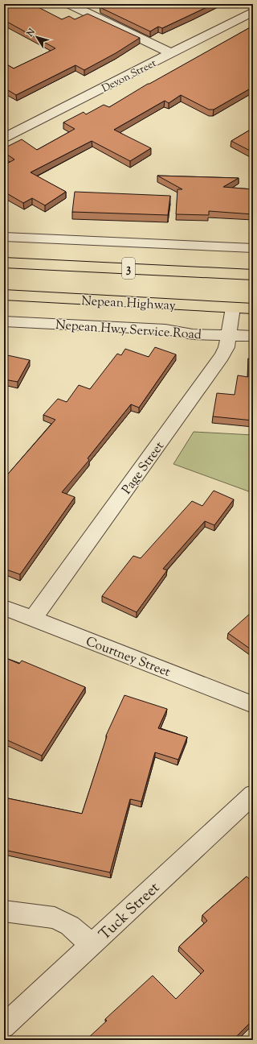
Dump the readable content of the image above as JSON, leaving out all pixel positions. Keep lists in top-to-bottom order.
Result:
{
  "streets": {
    "highway": ["3", "Nepean Highway"],
    "street": [
      "Devon Street",
      "Nepean Hwy Service Road",
      "Page Street",
      "Courtney Street",
      "Tuck Street"
    ]
  },
  "crossings": [
    ["Nepean Highway", "Page Street"],
    ["Nepean Hwy Service Road", "Page Street"],
    ["Page Street", "Courtney Street"]
  ],
  "north": "top left"
}
